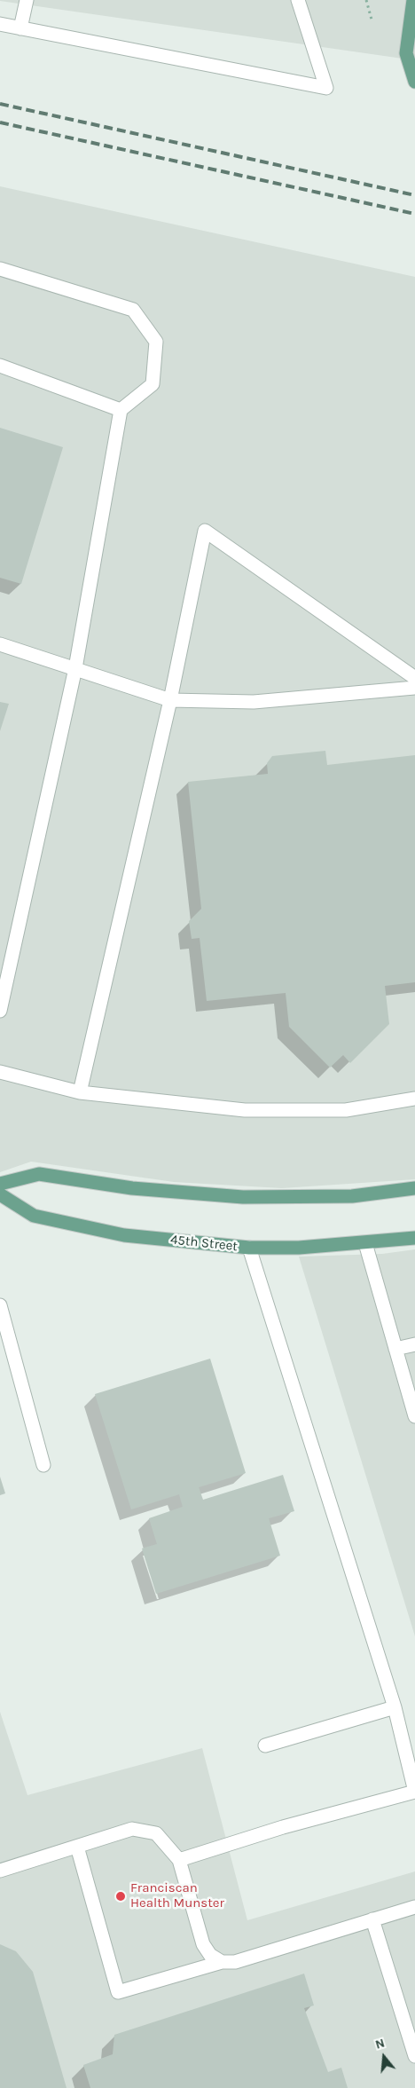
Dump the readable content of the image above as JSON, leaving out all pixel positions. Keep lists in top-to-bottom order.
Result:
{
  "streets": {
    "main road": ["45th Street"]
  },
  "places": ["Franciscan Health Munster"],
  "north": "top"
}
